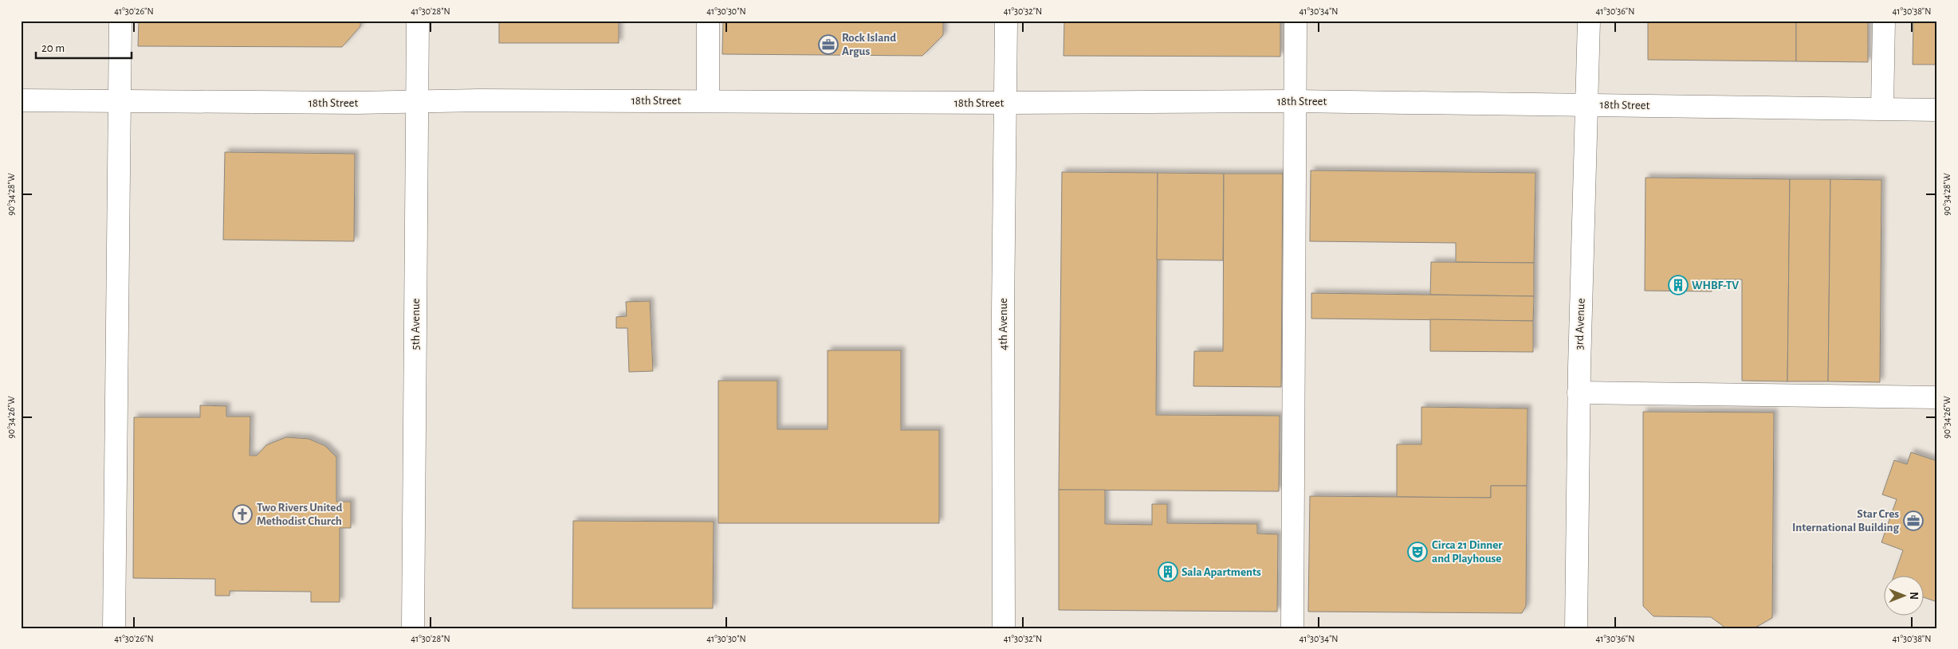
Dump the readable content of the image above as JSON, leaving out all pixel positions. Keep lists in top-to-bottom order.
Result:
{
  "streets": {
    "street": [
      "18th Street",
      "5th Avenue",
      "4th Avenue",
      "3rd Avenue"
    ]
  },
  "crossings": [
    ["18th Street", "5th Avenue"],
    ["18th Street", "4th Avenue"],
    ["18th Street", "3rd Avenue"]
  ],
  "places": {
    "office": ["Rock Island Argus", "Star Cres International Building"],
    "building": ["WHBF-TV", "Sala Apartments"],
    "church": ["Two Rivers United Methodist Church"],
    "theatre": ["Circa 21 Dinner and Playhouse"]
  },
  "scale_bar": "20 m",
  "north": "right",
  "coordinates": [
    "41°30'26\"N",
    "41°30'28\"N",
    "41°30'30\"N",
    "41°30'32\"N",
    "41°30'34\"N",
    "41°30'36\"N",
    "41°30'38\"N",
    "90°34'28\"W",
    "90°34'26\"W"
  ]
}
